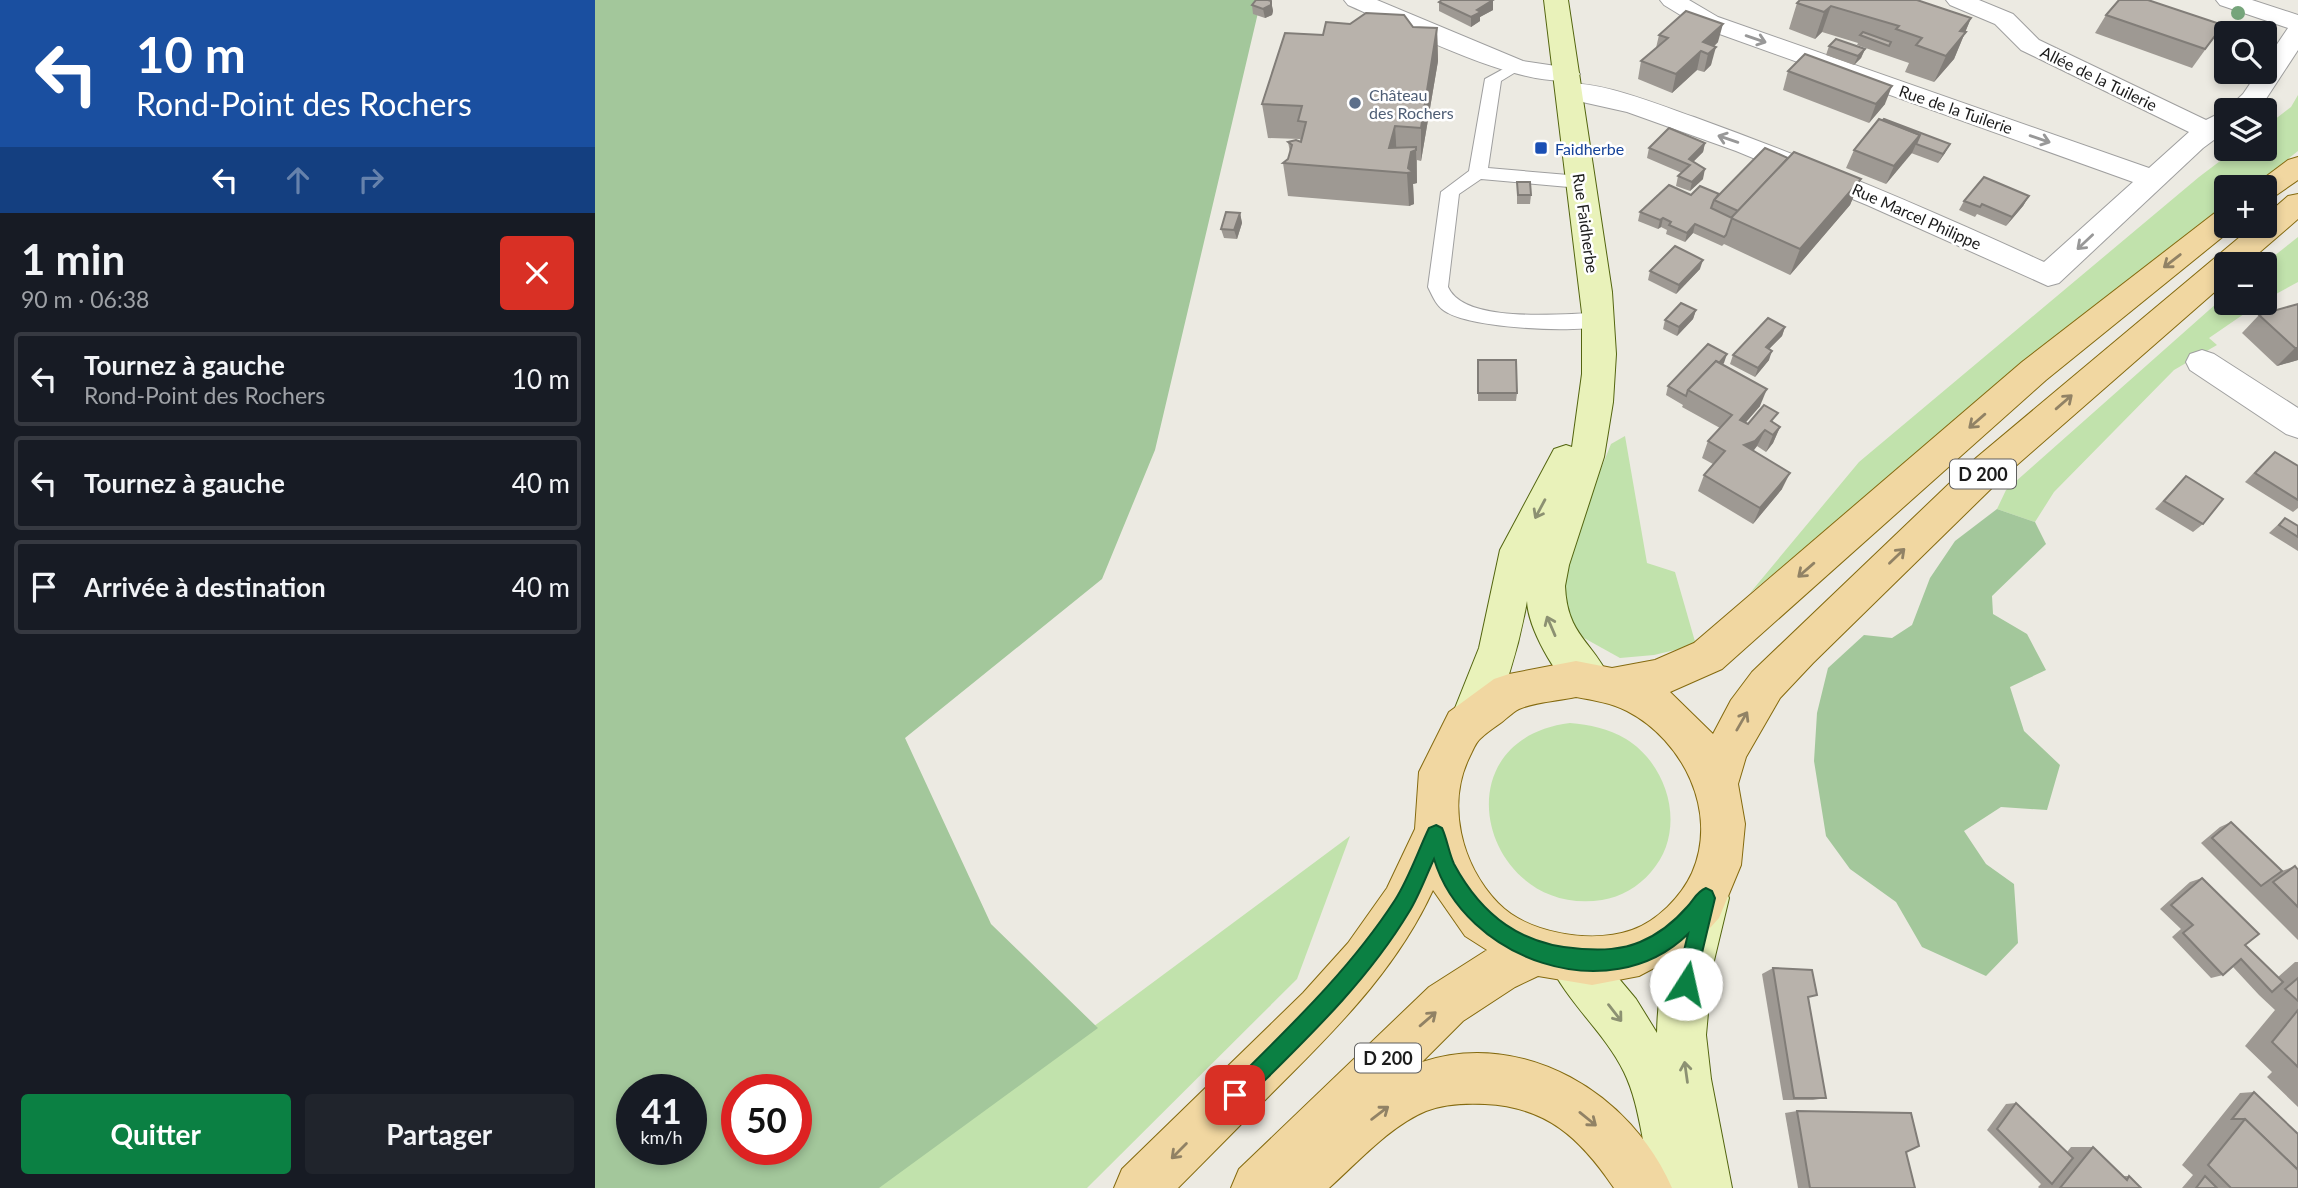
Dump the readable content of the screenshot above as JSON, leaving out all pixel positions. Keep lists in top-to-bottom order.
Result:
{
  "streets": {
    "main road": ["Rue Faidherbe", "D 200"],
    "street": ["Allée de la Tuilerie", "Rue de la Tuilerie", "Rue Marcel Philippe"]
  },
  "crossings": [
    ["Rue de la Tuilerie", "Rue Marcel Philippe"],
    ["Rue Marcel Philippe", "Rue Faidherbe"],
    ["Rue Faidherbe", "D 200"]
  ],
  "one_way": ["Rue de la Tuilerie", "Rue Marcel Philippe"],
  "places": {
    "other": ["Château des Rochers"],
    "transit": ["Faidherbe"]
  },
  "page": {
    "turn": ["10 m", "Rond-Point des Rochers"],
    "map_buttons": ["+", "−"],
    "heading": ["1 min", "90 m · 06:38"],
    "list": [
      {
        "name": "Tournez à gauche",
        "note": "Rond-Point des Rochers",
        "value": "10 m"
      },
      {
        "name": "Tournez à gauche",
        "value": "40 m"
      },
      {
        "name": "Arrivée à destination",
        "value": "40 m"
      }
    ],
    "speed": "41 km/h",
    "limit": "50",
    "buttons": ["Quitter", "Partager"]
  }
}
